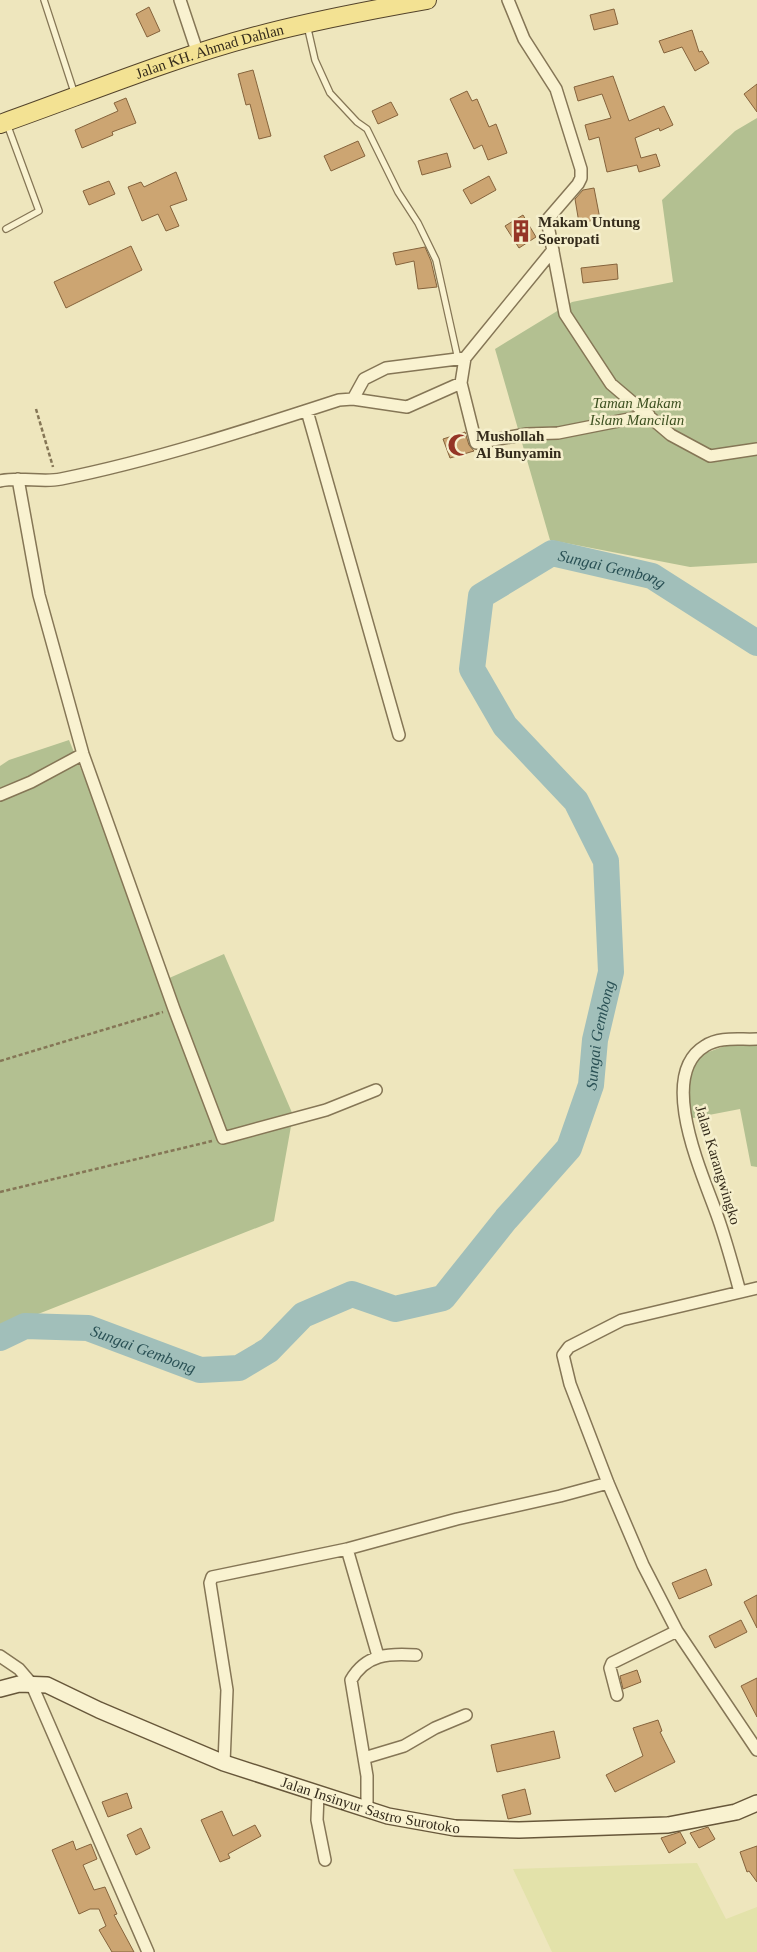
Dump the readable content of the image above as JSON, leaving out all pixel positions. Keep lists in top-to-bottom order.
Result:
{
  "streets": {
    "main road": ["Jalan KH. Ahmad Dahlan"],
    "street": ["Jalan Karangwingko", "Jalan Insinyur Sastro Surotoko"]
  },
  "water": ["Sungai Gembong"],
  "parks": ["Taman Makam Islam Mancilan"],
  "places": {
    "building": ["Makam Untung Soeropati"],
    "mosque": ["Mushollah Al Bunyamin"]
  }
}
